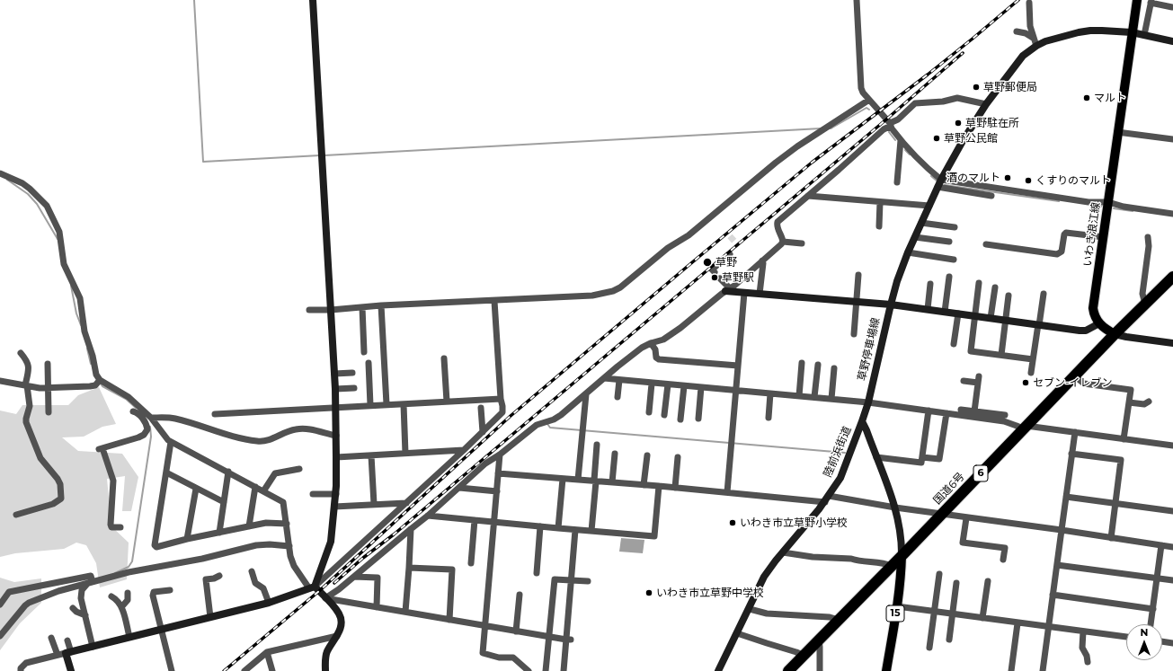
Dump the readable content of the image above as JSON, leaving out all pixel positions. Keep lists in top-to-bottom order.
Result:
{
  "streets": {
    "highway": ["6", "国道6号"],
    "main road": ["いわき浪江線", "15"],
    "street": ["草野停車場線", "陸前浜街道"]
  },
  "crossings": [
    ["草野停車場線", "陸前浜街道"],
    ["国道6号", "15"]
  ],
  "places": [
    "草野郵便局",
    "マルト",
    "草野駐在所",
    "草野公民館",
    "酒のマルト",
    "くすりのマルト",
    "草野",
    "草野駅",
    "セブン-イレブン",
    "いわき市立草野小学校",
    "いわき市立草野中学校"
  ],
  "north": "top"
}
